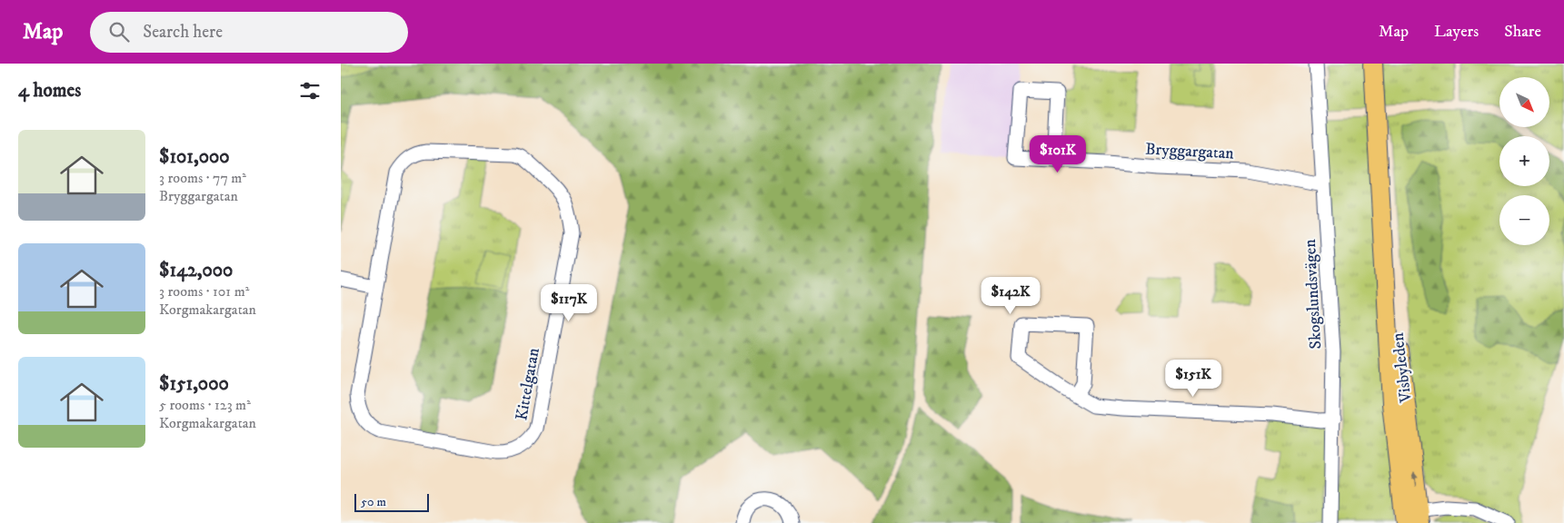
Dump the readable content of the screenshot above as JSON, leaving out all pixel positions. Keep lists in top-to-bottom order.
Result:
{
  "streets": {
    "main road": ["Visbyleden"],
    "street": ["Bryggargatan", "Skogslundsvägen", "Kittelgatan"]
  },
  "crossings": [
    ["Bryggargatan", "Skogslundsvägen"]
  ],
  "scale_bar": "50 m",
  "north": "bottom right",
  "page": {
    "header": "Map",
    "search": "Search here",
    "nav": ["Map", "Layers", "Share"],
    "heading": "4 homes",
    "map_buttons": ["+", "−"],
    "list": [
      {
        "name": "$101,000",
        "note": "3 rooms · 77 m² · Bryggargatan"
      },
      {
        "name": "$142,000",
        "note": "3 rooms · 101 m² · Korgmakargatan"
      },
      {
        "name": "$151,000",
        "note": "5 rooms · 123 m² · Korgmakargatan"
      }
    ],
    "price": [
      "$101K",
      "$142K",
      "$117K",
      "$151K"
    ],
    "scale": "50 m"
  }
}
